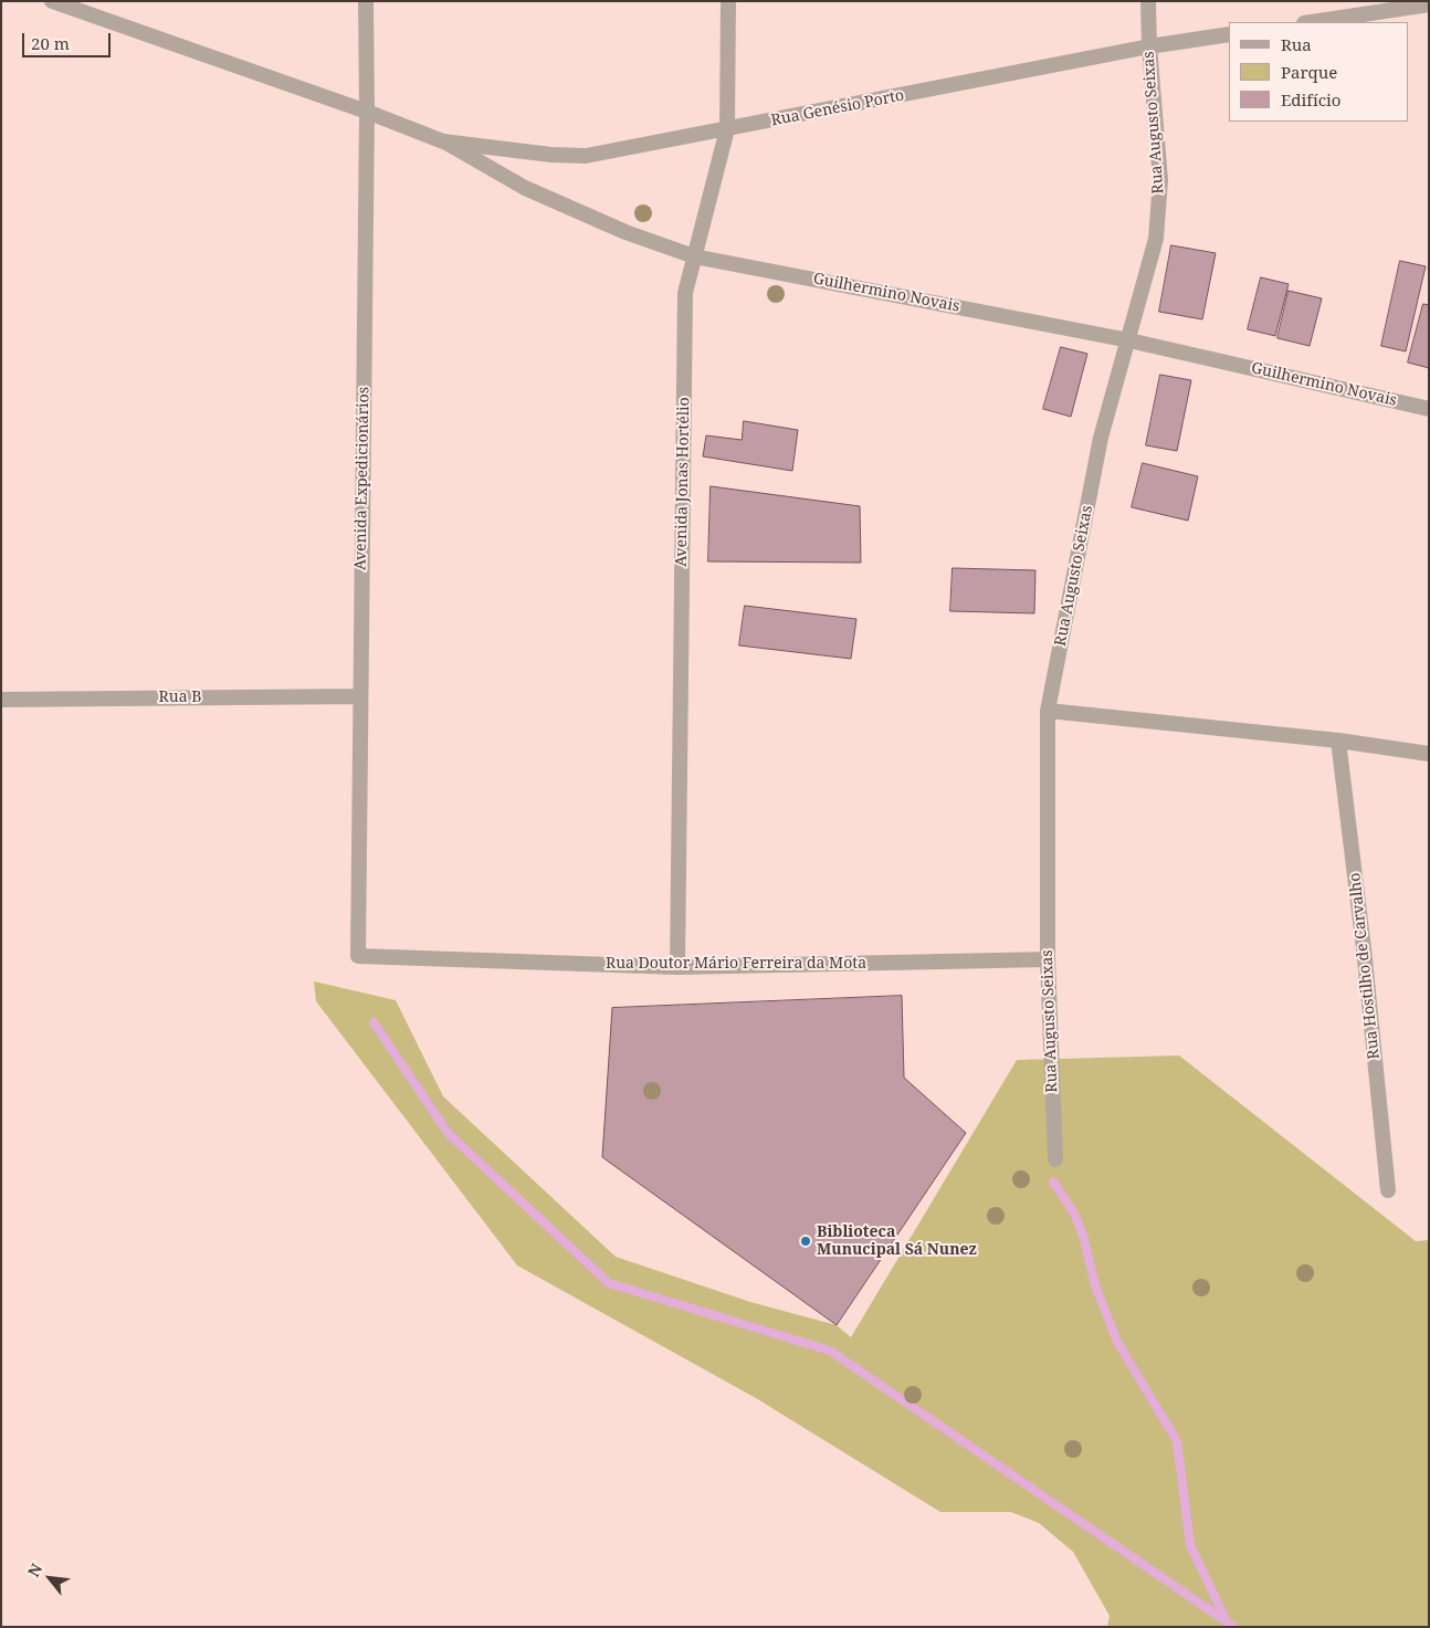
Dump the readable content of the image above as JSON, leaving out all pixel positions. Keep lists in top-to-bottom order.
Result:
{
  "streets": {
    "street": [
      "Rua Genésio Porto",
      "Rua Augusto Seixas",
      "Guilhermino Novais",
      "Avenida Expedicionários",
      "Avenida Jonas Hortélio",
      "Rua B",
      "Rua Doutor Mário Ferreira da Mota",
      "Rua Hostilho de Carvalho"
    ]
  },
  "crossings": [
    ["Rua Genésio Porto", "Rua Augusto Seixas"],
    ["Rua Genésio Porto", "Guilhermino Novais"],
    ["Rua Genésio Porto", "Avenida Jonas Hortélio"],
    ["Rua Augusto Seixas", "Guilhermino Novais"],
    ["Rua Augusto Seixas", "Rua Doutor Mário Ferreira da Mota"],
    ["Guilhermino Novais", "Avenida Expedicionários"],
    ["Guilhermino Novais", "Avenida Jonas Hortélio"],
    ["Avenida Expedicionários", "Rua B"],
    ["Avenida Expedicionários", "Rua Doutor Mário Ferreira da Mota"],
    ["Avenida Jonas Hortélio", "Rua Doutor Mário Ferreira da Mota"]
  ],
  "places": ["Biblioteca Munucipal Sá Nunez"],
  "legend": ["Rua", "Parque", "Edifício"],
  "scale_bar": "20 m",
  "north": "top left"
}
